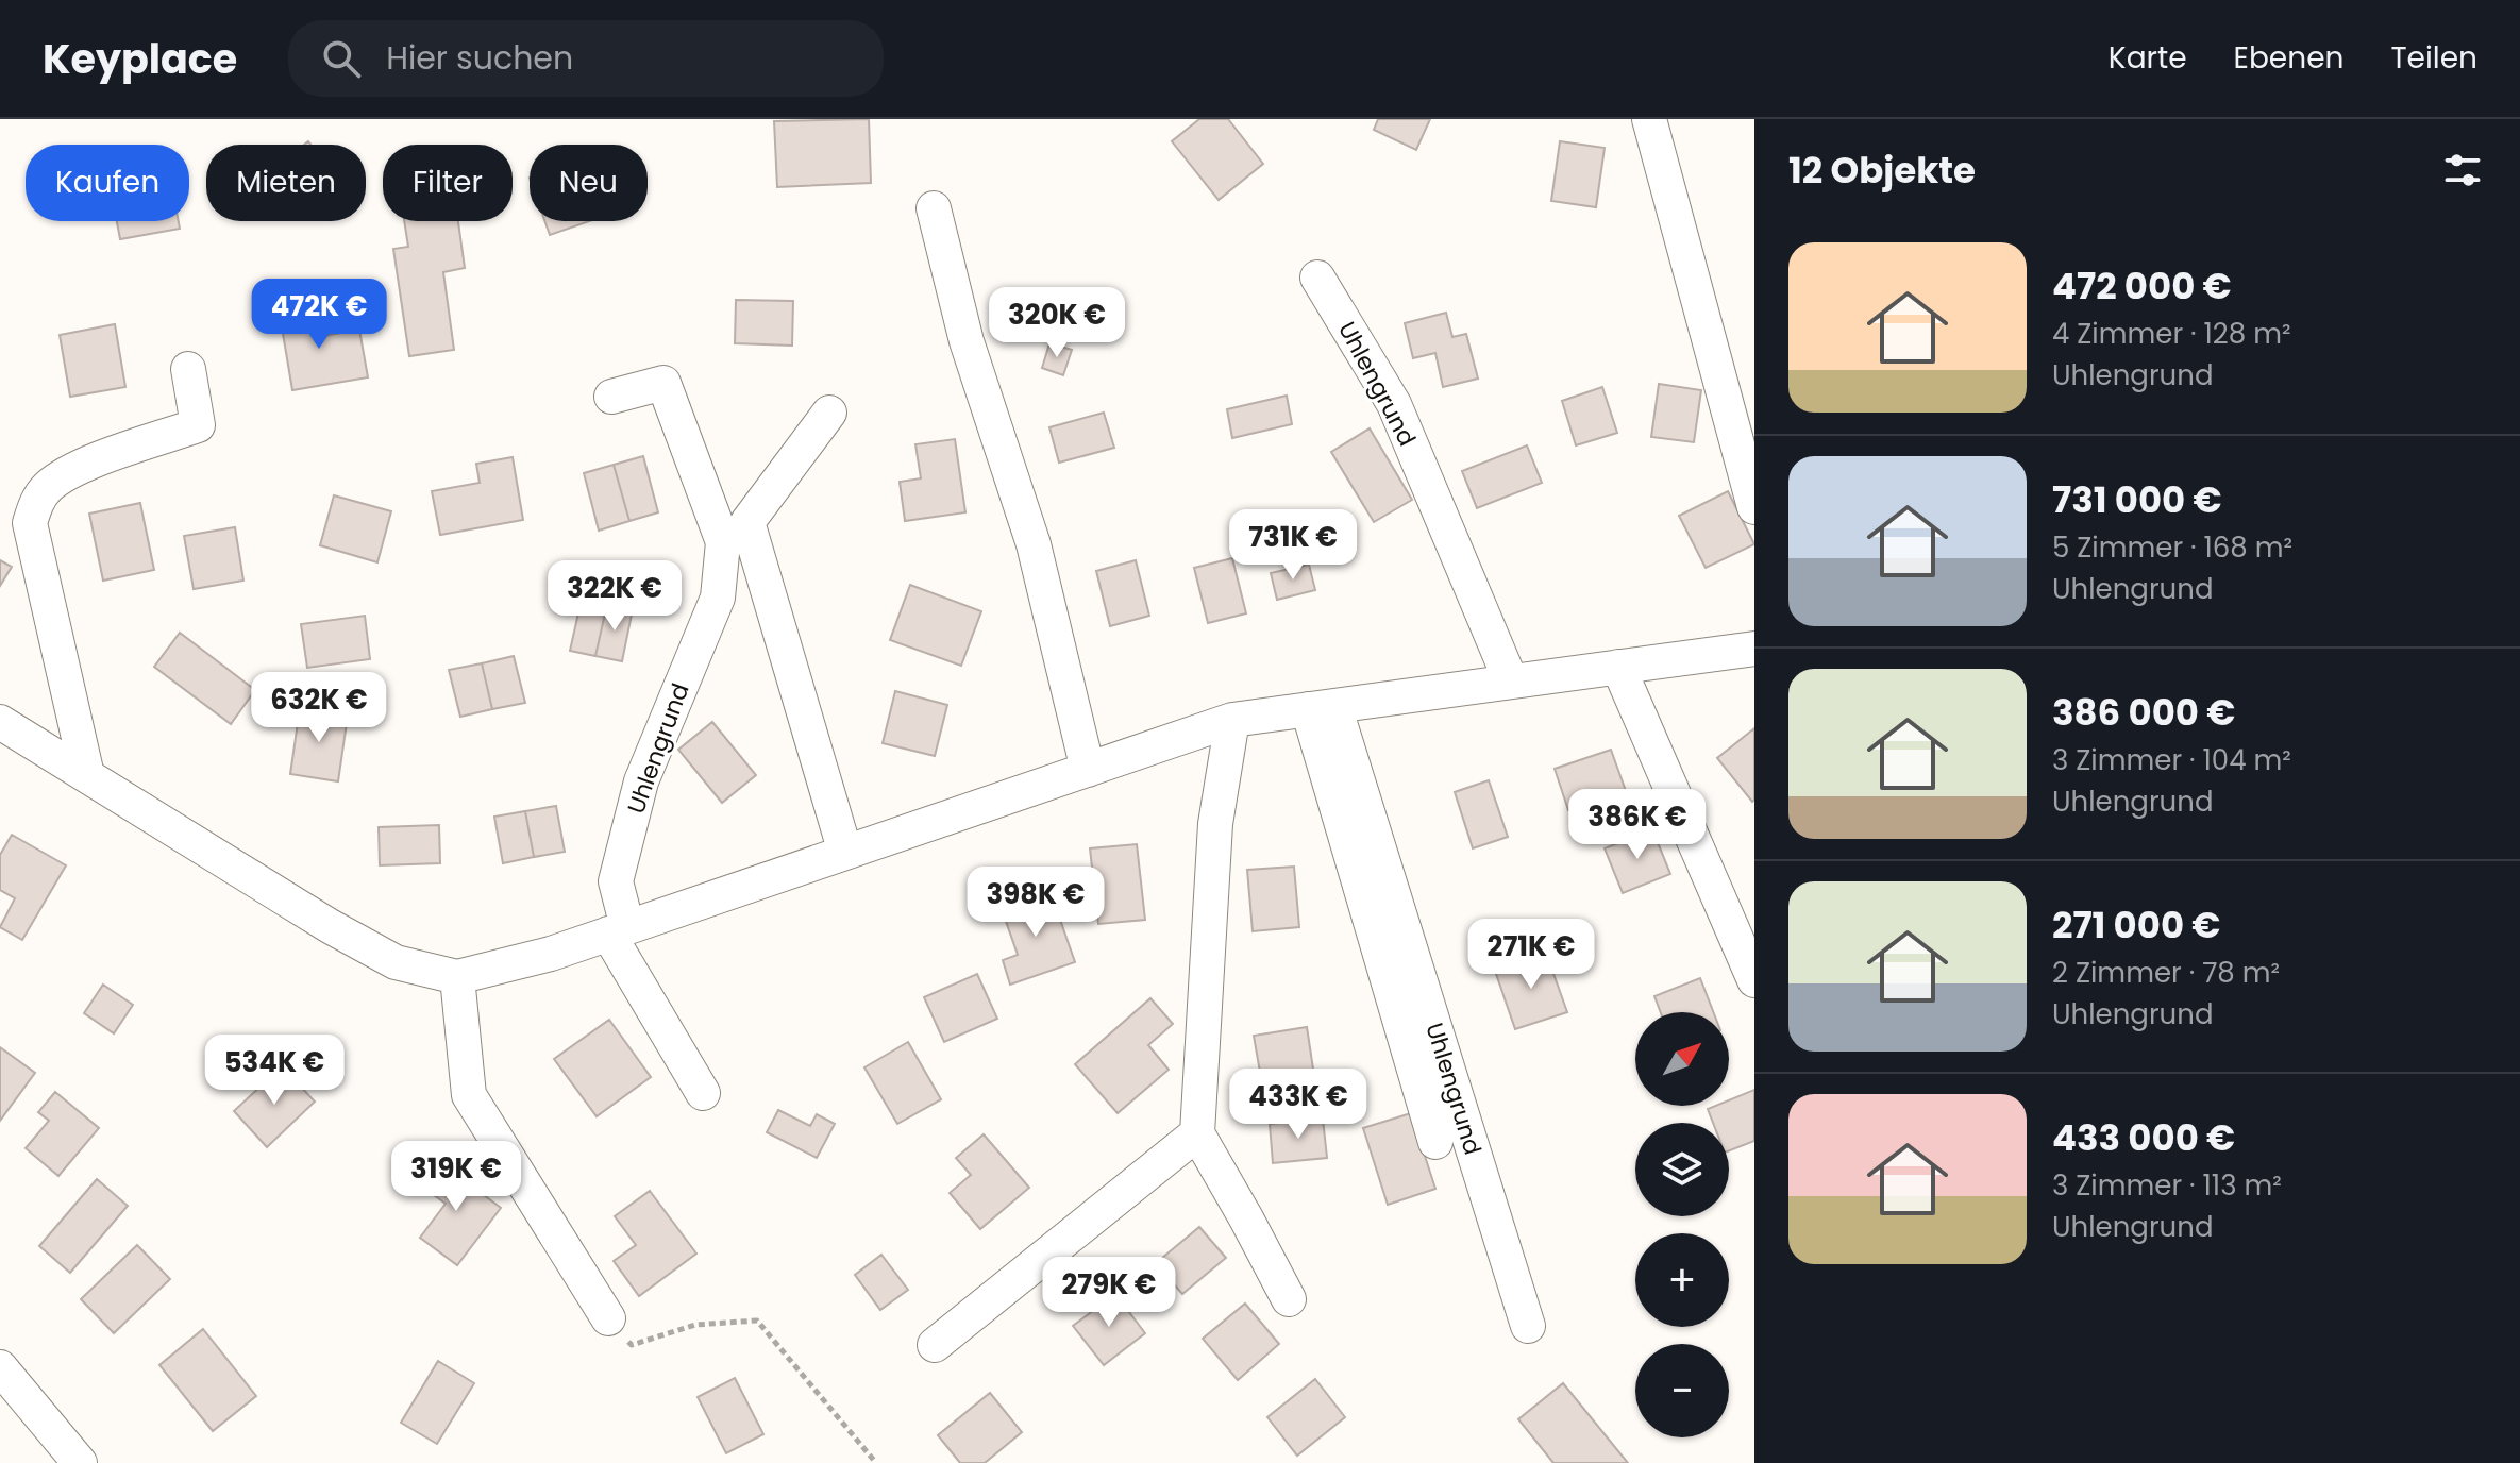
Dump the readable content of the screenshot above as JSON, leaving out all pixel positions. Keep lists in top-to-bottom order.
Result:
{
  "streets": {
    "street": ["Uhlengrund"]
  },
  "north": "top right",
  "page": {
    "header": "Keyplace",
    "search": "Hier suchen",
    "nav": ["Karte", "Ebenen", "Teilen"],
    "heading": "12 Objekte",
    "chip": [
      "Kaufen",
      "Mieten",
      "Filter",
      "Neu"
    ],
    "list": [
      {
        "name": "472 000 €",
        "note": "4 Zimmer · 128 m² · Uhlengrund"
      },
      {
        "name": "731 000 €",
        "note": "5 Zimmer · 168 m² · Uhlengrund"
      },
      {
        "name": "386 000 €",
        "note": "3 Zimmer · 104 m² · Uhlengrund"
      },
      {
        "name": "271 000 €",
        "note": "2 Zimmer · 78 m² · Uhlengrund"
      },
      {
        "name": "433 000 €",
        "note": "3 Zimmer · 113 m² · Uhlengrund"
      }
    ],
    "price": [
      "472K €",
      "320K €",
      "731K €",
      "322K €",
      "632K €",
      "386K €",
      "398K €",
      "271K €",
      "534K €",
      "433K €",
      "319K €",
      "279K €"
    ],
    "map_buttons": ["+", "−"]
  }
}
